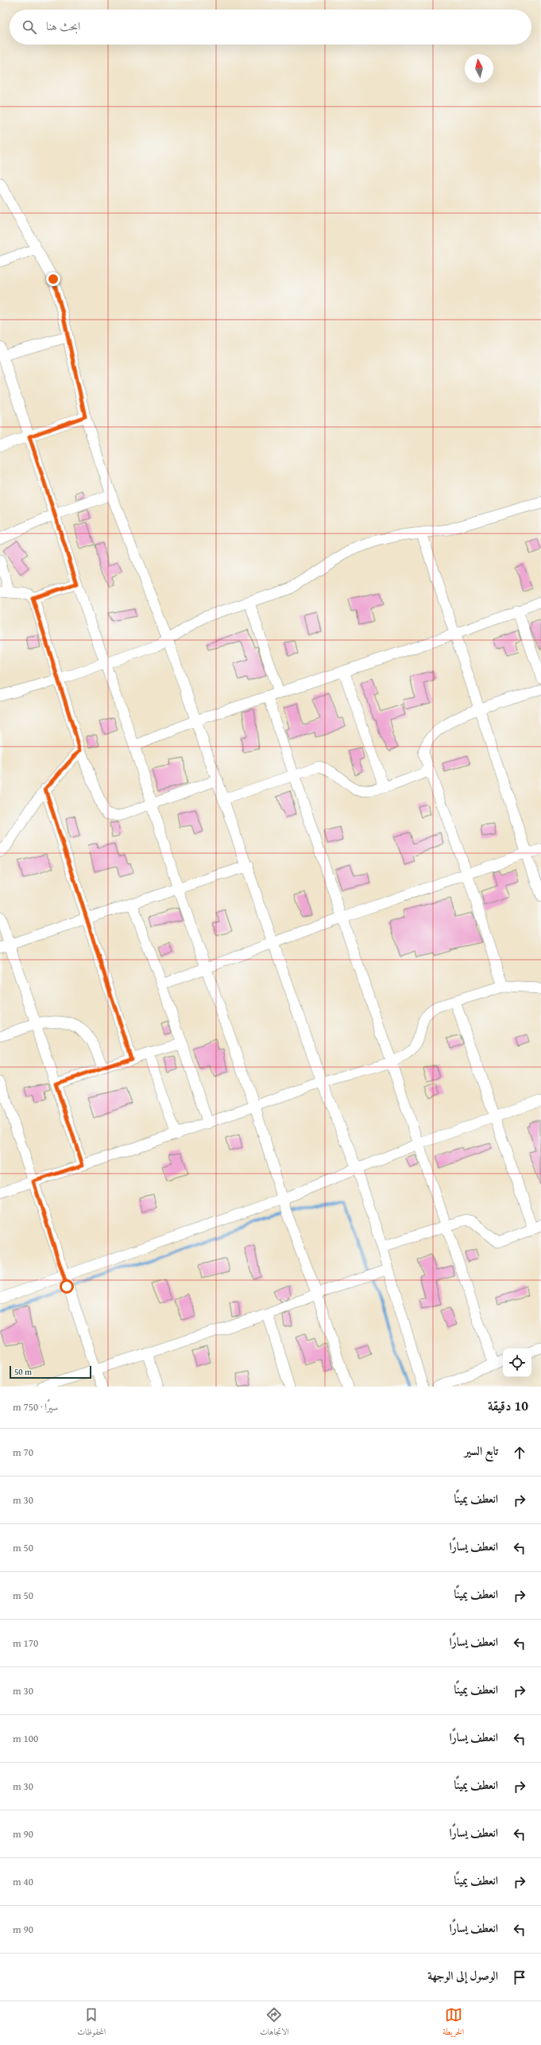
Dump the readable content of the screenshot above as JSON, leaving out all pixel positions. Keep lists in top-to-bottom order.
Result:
{
  "scale_bar": "50 m",
  "north": "top",
  "page": {
    "search": "ابحث هنا",
    "scale": "50 m",
    "heading": ["10 دقيقة", "سيرًا · 750 m"],
    "list": [
      ["تابع السير", "70 m"],
      ["انعطف يمينًا", "30 m"],
      ["انعطف يسارًا", "50 m"],
      ["انعطف يمينًا", "50 m"],
      ["انعطف يسارًا", "170 m"],
      ["انعطف يمينًا", "30 m"],
      ["انعطف يسارًا", "100 m"],
      ["انعطف يمينًا", "30 m"],
      ["انعطف يسارًا", "90 m"],
      ["انعطف يمينًا", "40 m"],
      ["انعطف يسارًا", "90 m"],
      "الوصول إلى الوجهة"
    ],
    "nav": ["الخريطة", "الاتجاهات", "المحفوظات"]
  }
}
